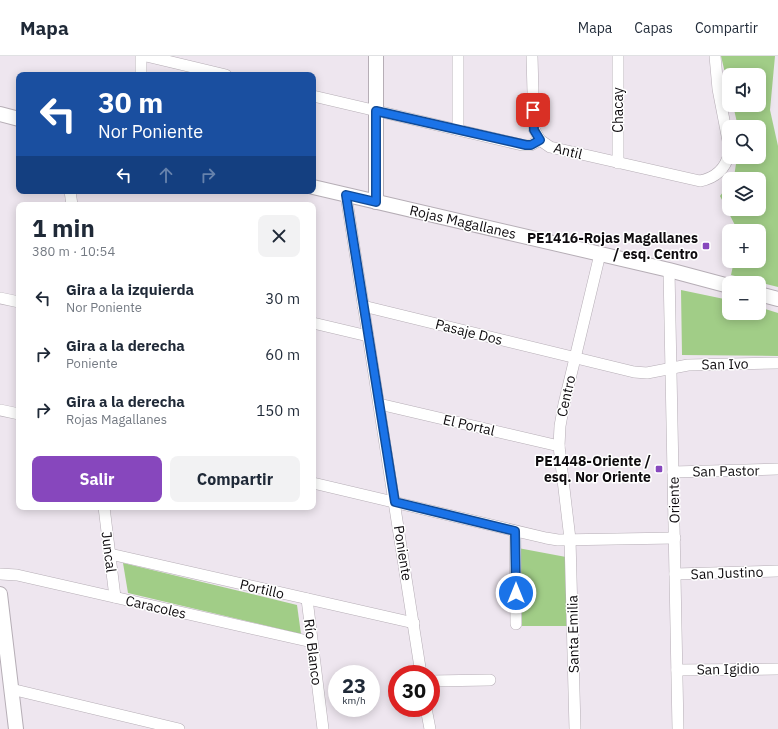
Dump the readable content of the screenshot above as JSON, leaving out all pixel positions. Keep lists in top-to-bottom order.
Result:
{
  "streets": {
    "street": [
      "Chacay",
      "Antil",
      "Rojas Magallanes",
      "Pasaje Dos",
      "San Ivo",
      "Centro",
      "El Portal",
      "San Pastor",
      "Oriente",
      "Juncal",
      "Poniente",
      "San Justino",
      "Portillo",
      "Caracoles",
      "Santa Emilia",
      "Río Blanco",
      "San Igidio"
    ]
  },
  "crossings": [
    ["Chacay", "Antil"],
    ["Rojas Magallanes", "Centro"],
    ["Rojas Magallanes", "Oriente"],
    ["Rojas Magallanes", "Poniente"],
    ["Pasaje Dos", "San Ivo"],
    ["Pasaje Dos", "Centro"],
    ["Pasaje Dos", "Oriente"],
    ["Pasaje Dos", "Poniente"],
    ["San Ivo", "Oriente"],
    ["Centro", "El Portal"],
    ["Centro", "Santa Emilia"],
    ["El Portal", "Poniente"],
    ["San Pastor", "Oriente"],
    ["Oriente", "San Justino"],
    ["Oriente", "San Igidio"],
    ["Juncal", "Portillo"],
    ["Juncal", "Caracoles"],
    ["Poniente", "Portillo"],
    ["Portillo", "Río Blanco"],
    ["Caracoles", "Río Blanco"]
  ],
  "places": {
    "transit": ["PE1416-Rojas Magallanes / esq. Centro", "PE1448-Oriente / esq. Nor Oriente"]
  },
  "page": {
    "header": "Mapa",
    "nav": ["Mapa", "Capas", "Compartir"],
    "map_buttons": ["+", "−"],
    "turn": ["30 m", "Nor Poniente"],
    "heading": ["1 min", "380 m · 10:54"],
    "list": [
      {
        "name": "Gira a la izquierda",
        "note": "Nor Poniente",
        "value": "30 m"
      },
      {
        "name": "Gira a la derecha",
        "note": "Poniente",
        "value": "60 m"
      },
      {
        "name": "Gira a la derecha",
        "note": "Rojas Magallanes",
        "value": "150 m"
      }
    ],
    "buttons": ["Salir", "Compartir"],
    "speed": "23 km/h",
    "limit": "30"
  }
}
